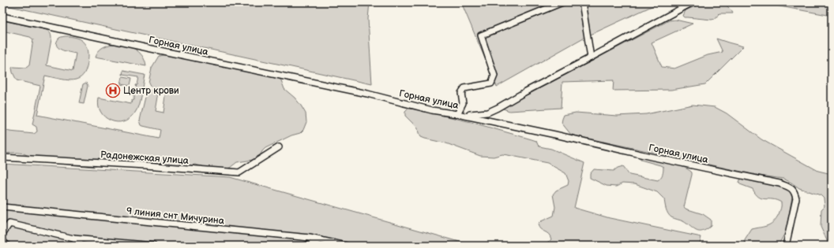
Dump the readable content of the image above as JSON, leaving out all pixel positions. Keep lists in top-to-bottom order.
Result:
{
  "streets": {
    "street": ["Горная улица", "Радонежская улица", "9 линия снт Мичурина"]
  },
  "places": {
    "hospital": ["Центр крови"]
  }
}
